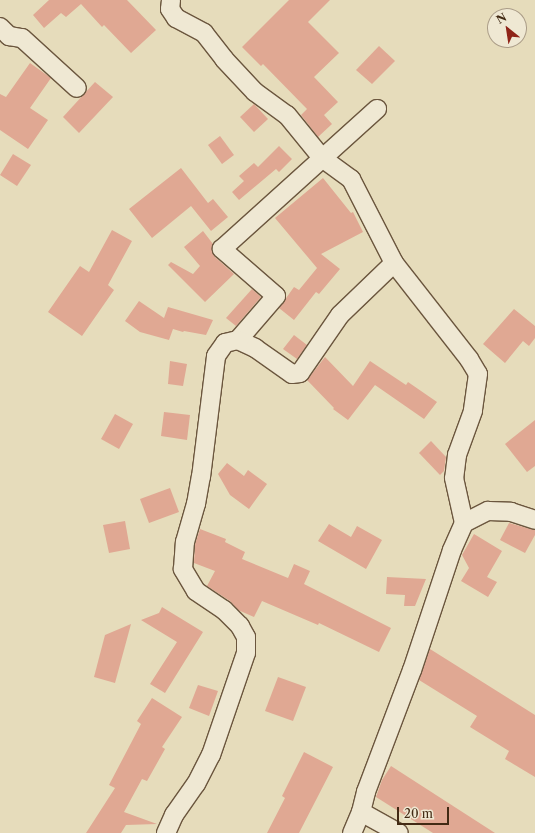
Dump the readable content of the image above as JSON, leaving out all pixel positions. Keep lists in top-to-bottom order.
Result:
{
  "scale_bar": "20 m",
  "north": "top left"
}
